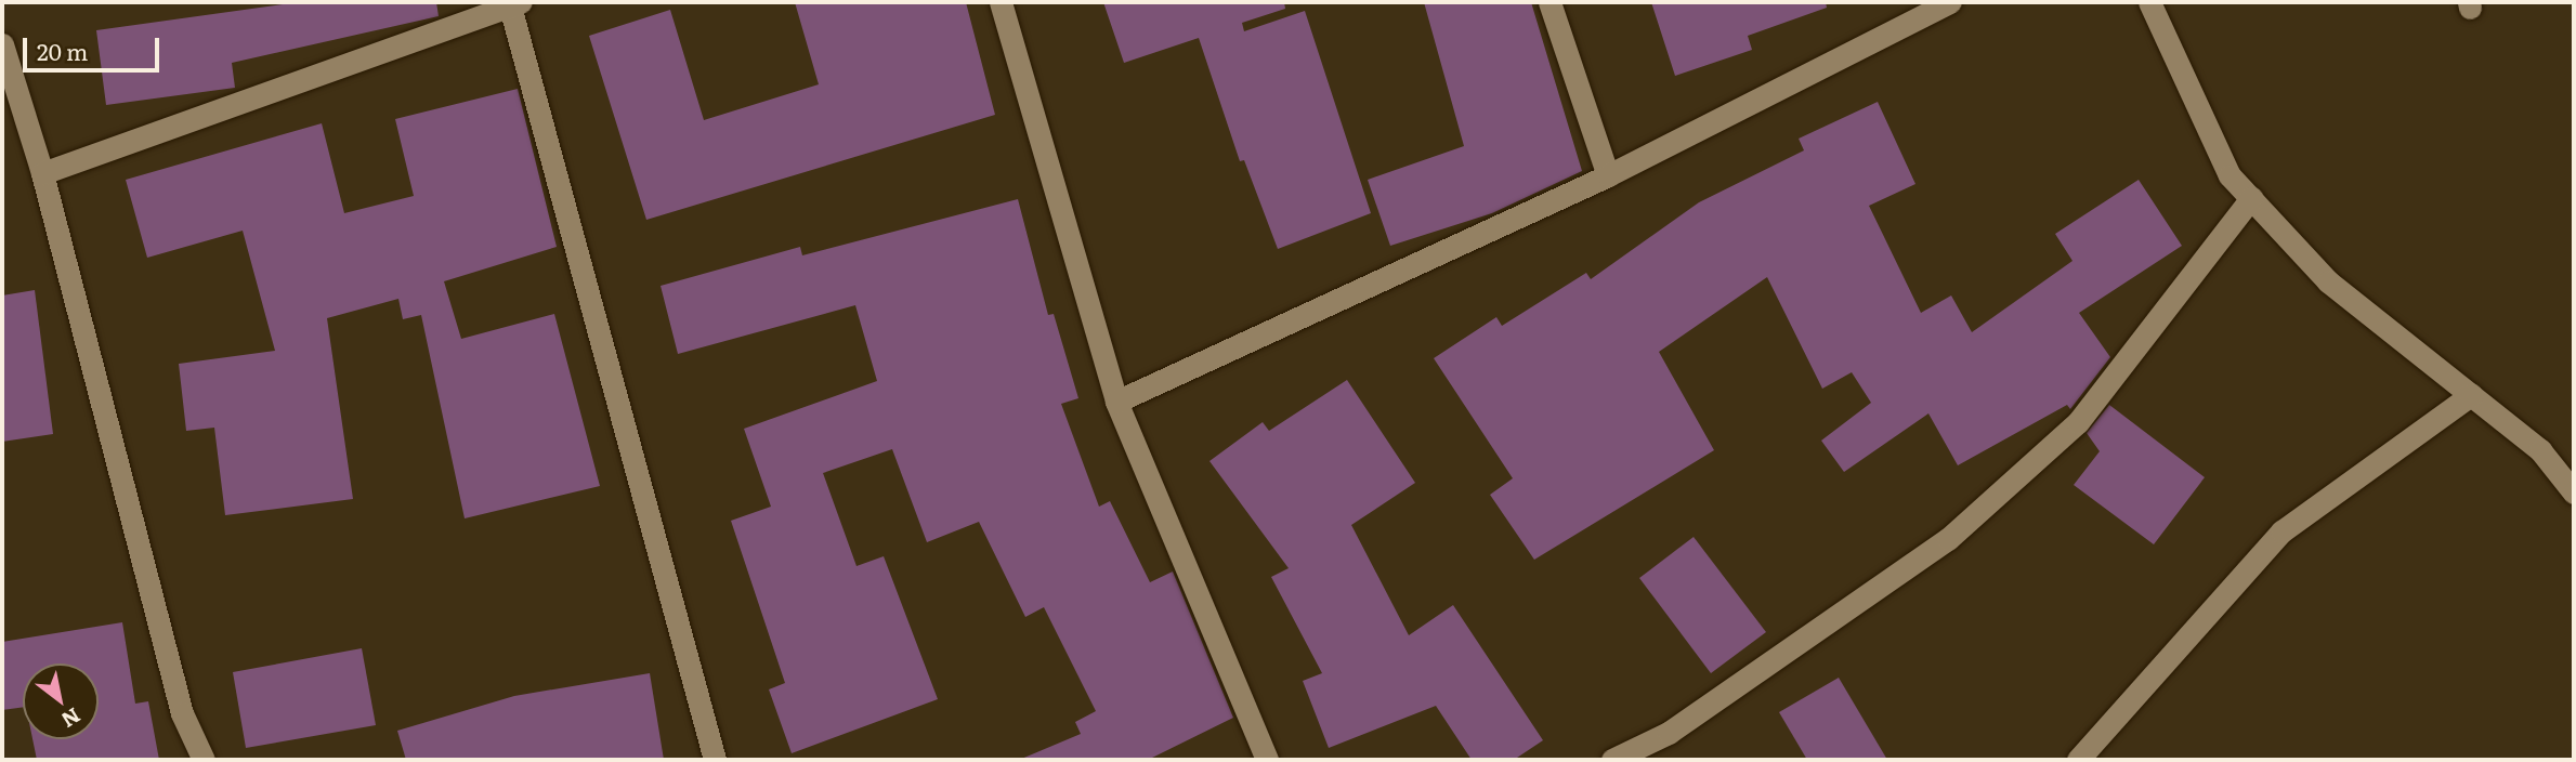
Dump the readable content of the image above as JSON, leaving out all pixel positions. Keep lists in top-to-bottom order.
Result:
{
  "scale_bar": "20 m",
  "north": "bottom right"
}
